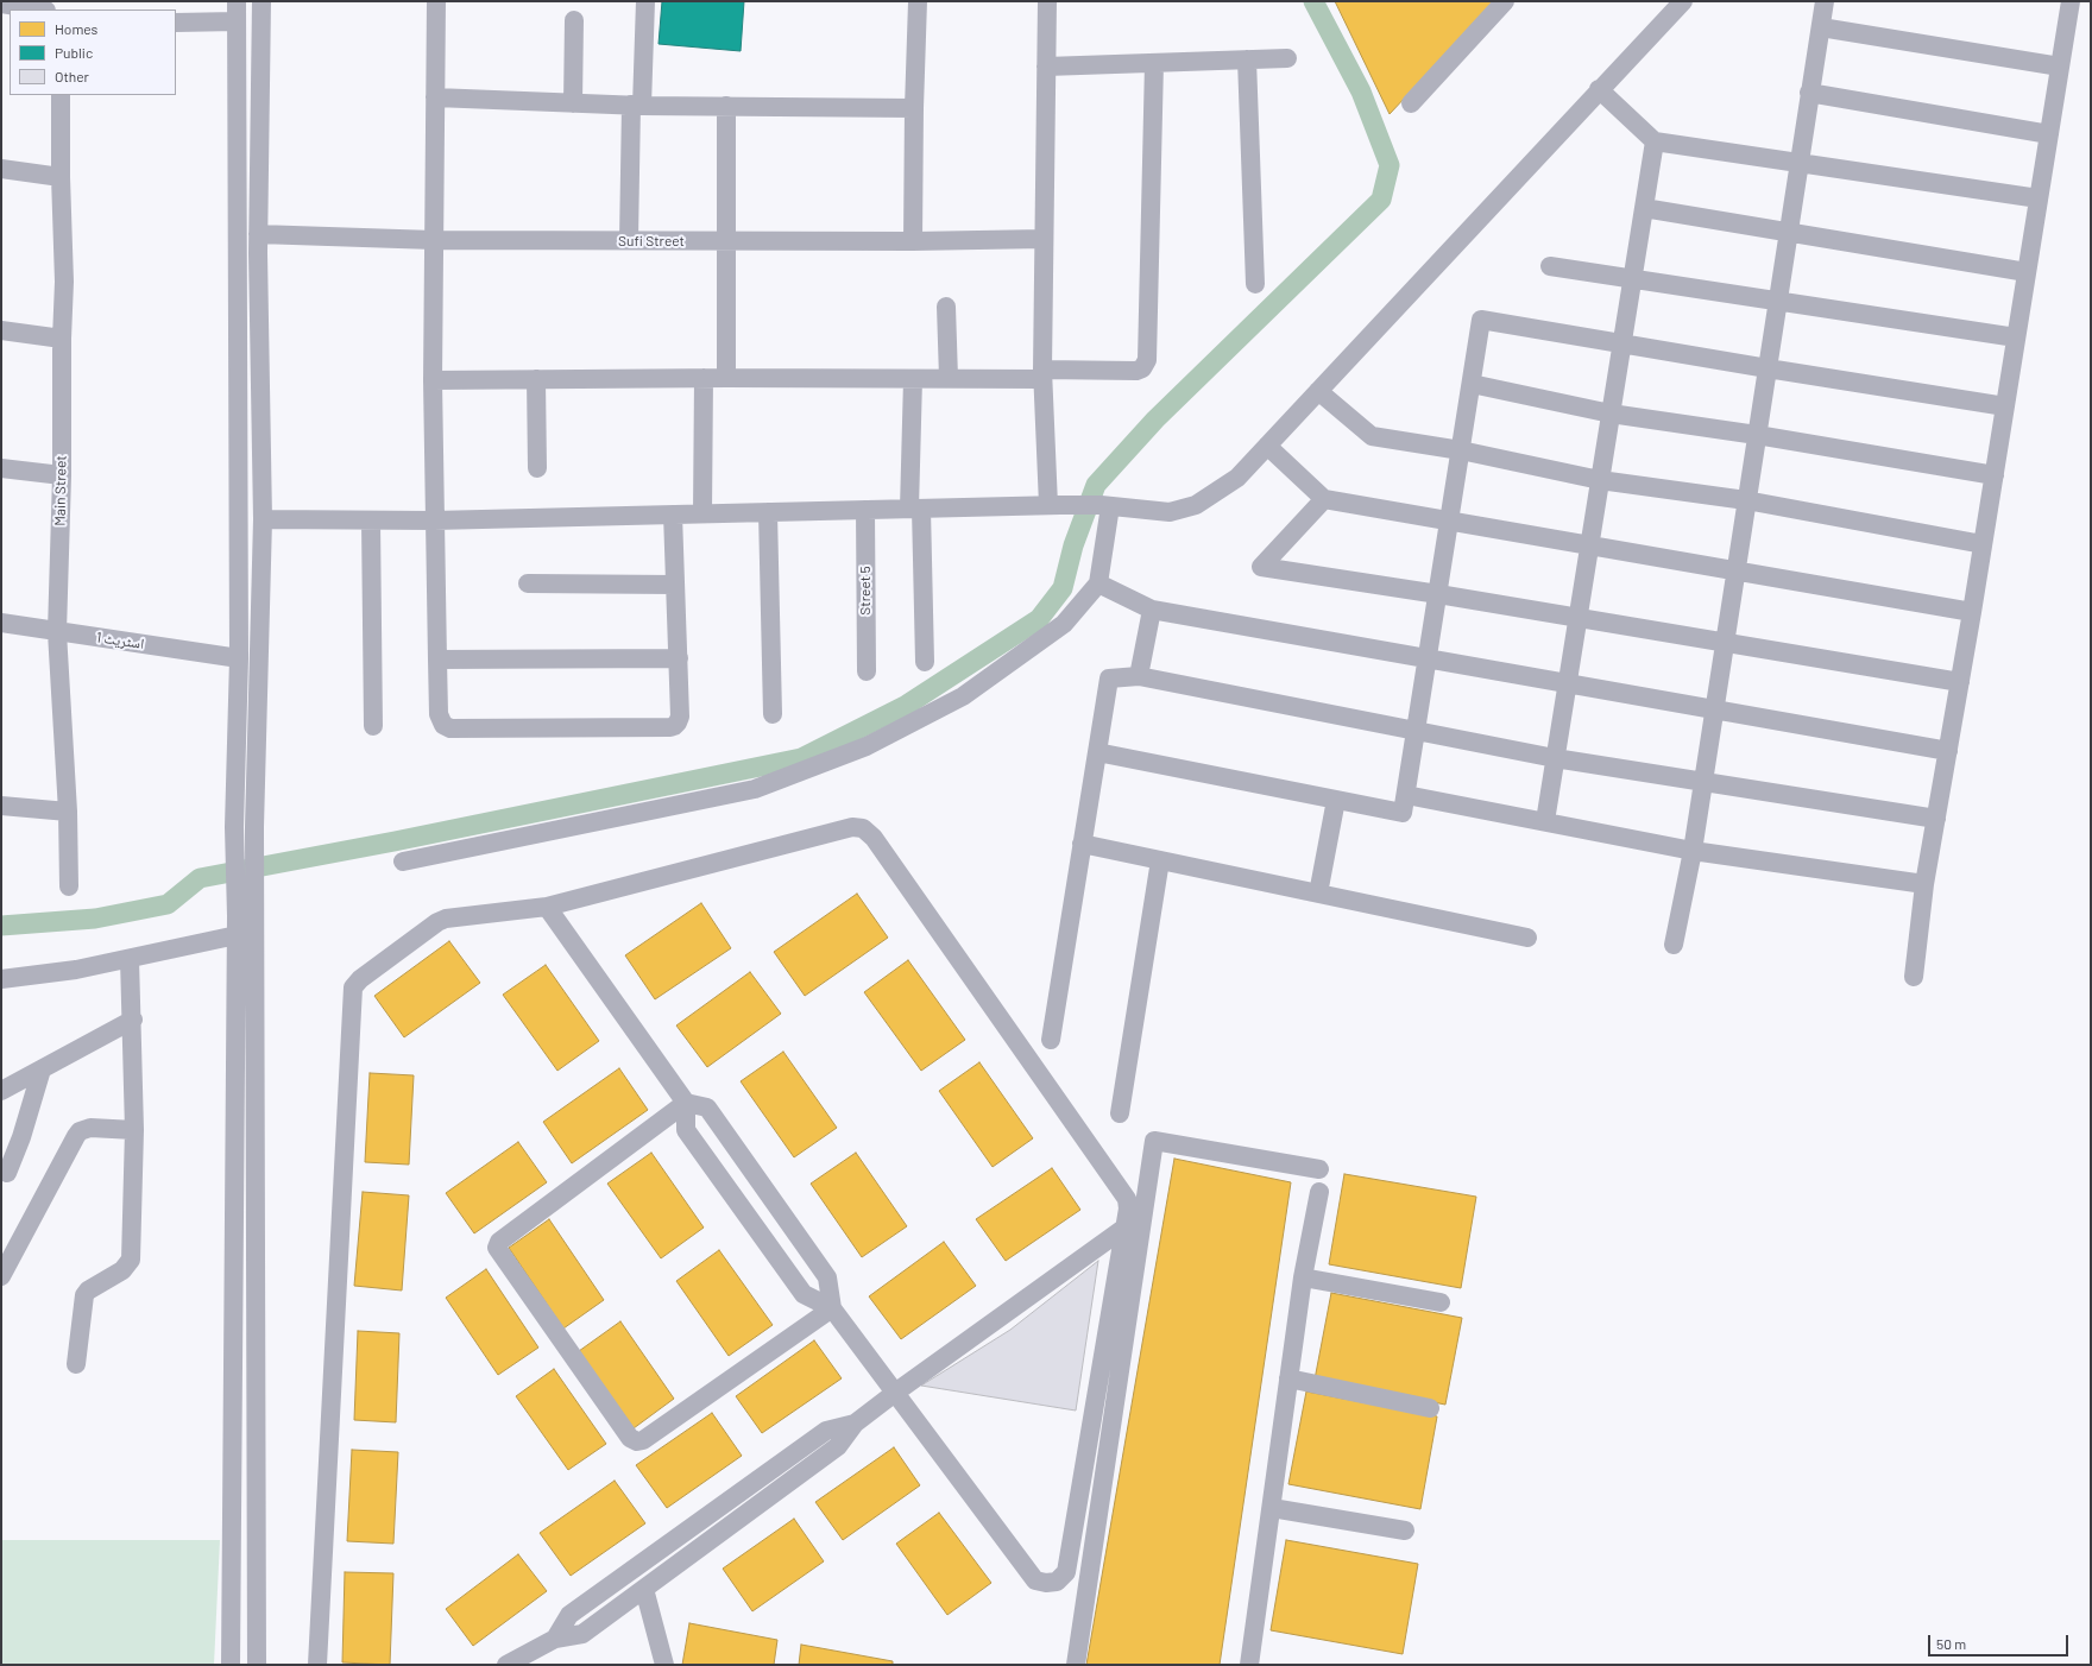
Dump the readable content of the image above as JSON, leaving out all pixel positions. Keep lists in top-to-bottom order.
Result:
{
  "streets": {
    "street": [
      "Sufi Street",
      "Main Street",
      "Street 5",
      "اسٹریٹ 1"
    ]
  },
  "crossings": [
    ["Main Street", "اسٹریٹ 1"]
  ],
  "legend": ["Homes", "Public", "Other"],
  "scale_bar": "50 m"
}
